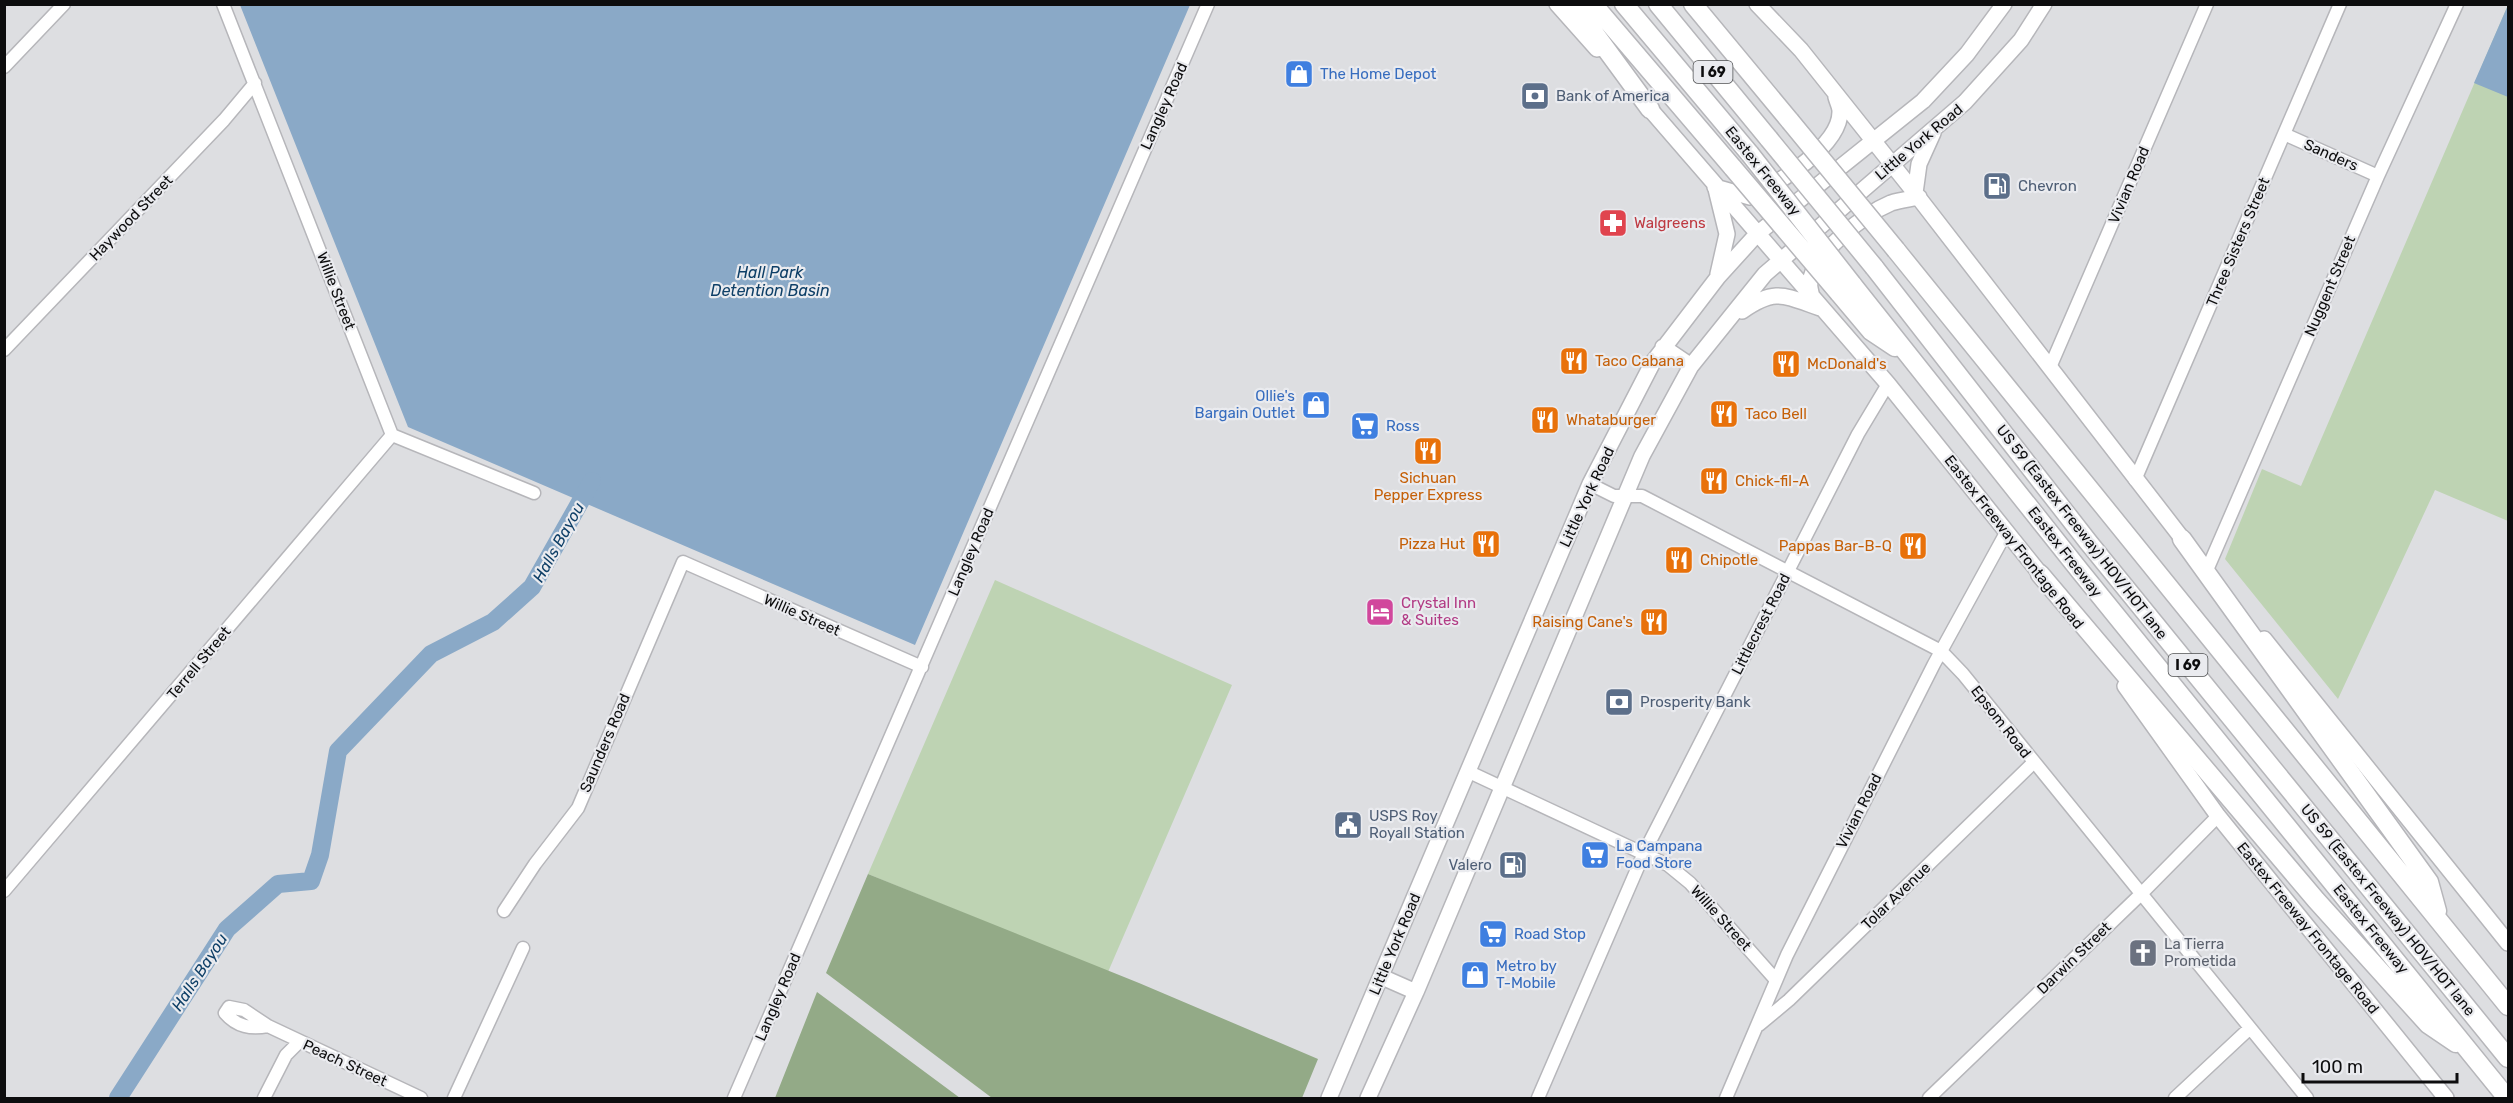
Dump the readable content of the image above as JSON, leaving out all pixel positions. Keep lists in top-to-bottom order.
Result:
{
  "streets": {
    "highway": ["I 69", "Eastex Freeway", "US 59 (Eastex Freeway) HOV/HOT lane"],
    "main road": ["Little York Road", "Eastex Freeway Frontage Road"],
    "street": [
      "Langley Road",
      "Sanders",
      "Vivian Road",
      "Haywood Street",
      "Three Sisters Street",
      "Nuggent Street",
      "Willie Street",
      "Littlecrest Road",
      "Terrell Street",
      "Epsom Road",
      "Saunders Road",
      "Tolar Avenue",
      "Darwin Street",
      "Peach Street"
    ]
  },
  "crossings": [
    ["Langley Road", "Willie Street"],
    ["Little York Road", "Willie Street"],
    ["Little York Road", "Eastex Freeway Frontage Road"],
    ["Little York Road", "Epsom Road"],
    ["Sanders", "Three Sisters Street"],
    ["Sanders", "Nuggent Street"],
    ["Vivian Road", "Willie Street"],
    ["Vivian Road", "Eastex Freeway Frontage Road"],
    ["Vivian Road", "Epsom Road"],
    ["Vivian Road", "Tolar Avenue"],
    ["Haywood Street", "Willie Street"],
    ["Willie Street", "Littlecrest Road"],
    ["Willie Street", "Terrell Street"],
    ["Willie Street", "Saunders Road"],
    ["Eastex Freeway Frontage Road", "Littlecrest Road"],
    ["Eastex Freeway Frontage Road", "Darwin Street"],
    ["Littlecrest Road", "Epsom Road"],
    ["Epsom Road", "Tolar Avenue"],
    ["Epsom Road", "Darwin Street"]
  ],
  "water": ["Hall Park Detention Basin", "Halls Bayou"],
  "places": {
    "shop": ["The Home Depot", "Ollie's Bargain Outlet", "Metro by T-Mobile"],
    "bank": ["Bank of America", "Prosperity Bank"],
    "fuel station": ["Chevron", "Valero"],
    "pharmacy": ["Walgreens"],
    "restaurant": [
      "Taco Cabana",
      "McDonald's",
      "Taco Bell",
      "Whataburger",
      "Sichuan Pepper Express",
      "Chick-fil-A",
      "Pizza Hut",
      "Pappas Bar-B-Q",
      "Chipotle",
      "Raising Cane's"
    ],
    "supermarket": ["Ross", "La Campana Food Store", "Road Stop"],
    "hotel": ["Crystal Inn & Suites"],
    "public building": ["USPS Roy Royall Station"],
    "church": ["La Tierra Prometida"]
  },
  "scale_bar": "100 m"
}
